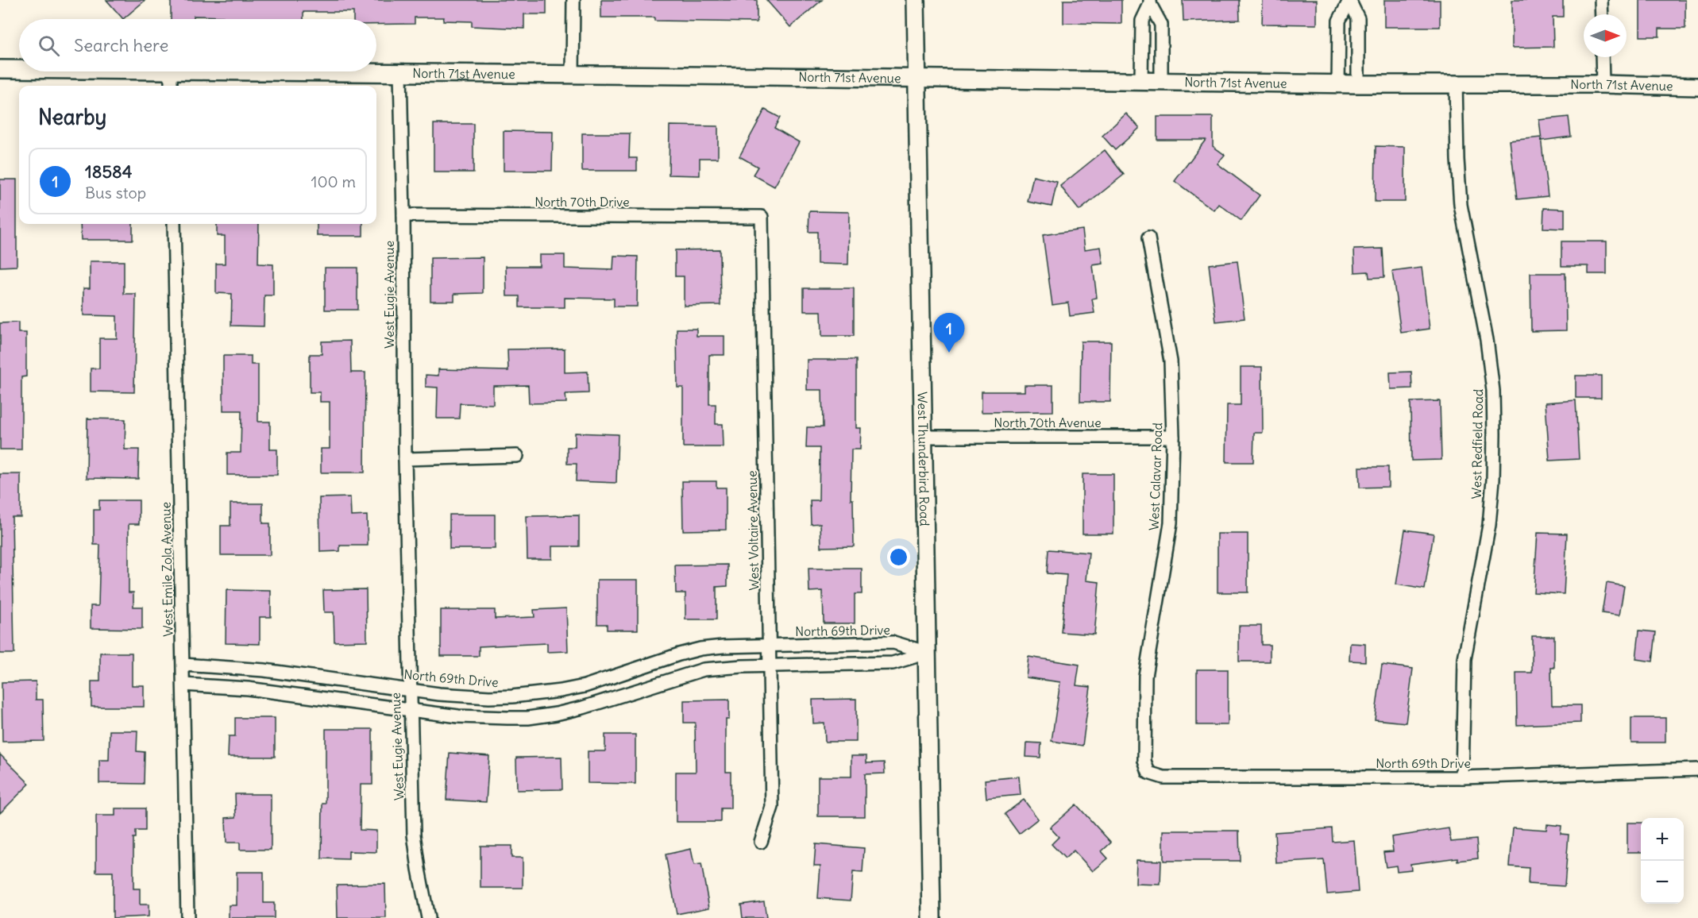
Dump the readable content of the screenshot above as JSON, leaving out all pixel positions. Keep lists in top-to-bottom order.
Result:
{
  "streets": {
    "street": [
      "North 71st Avenue",
      "North 70th Drive",
      "West Eugie Avenue",
      "North 70th Avenue",
      "West Redfield Road",
      "West Thunderbird Road",
      "West Calavar Road",
      "West Voltaire Avenue",
      "West Emile Zola Avenue",
      "North 69th Drive"
    ]
  },
  "crossings": [
    ["North 71st Avenue", "West Eugie Avenue"],
    ["North 71st Avenue", "West Redfield Road"],
    ["North 71st Avenue", "West Thunderbird Road"],
    ["North 70th Drive", "West Eugie Avenue"],
    ["North 70th Drive", "West Voltaire Avenue"],
    ["West Eugie Avenue", "North 69th Drive"],
    ["North 70th Avenue", "West Thunderbird Road"],
    ["North 70th Avenue", "West Calavar Road"],
    ["West Redfield Road", "North 69th Drive"],
    ["West Thunderbird Road", "North 69th Drive"],
    ["West Calavar Road", "North 69th Drive"],
    ["West Voltaire Avenue", "North 69th Drive"],
    ["West Emile Zola Avenue", "North 69th Drive"]
  ],
  "north": "right",
  "page": {
    "search": "Search here",
    "heading": "Nearby",
    "list": [
      {
        "mark": "1",
        "name": "18584",
        "note": "Bus stop",
        "value": "100 m"
      }
    ],
    "pins": "1",
    "map_buttons": ["+", "−"]
  }
}
